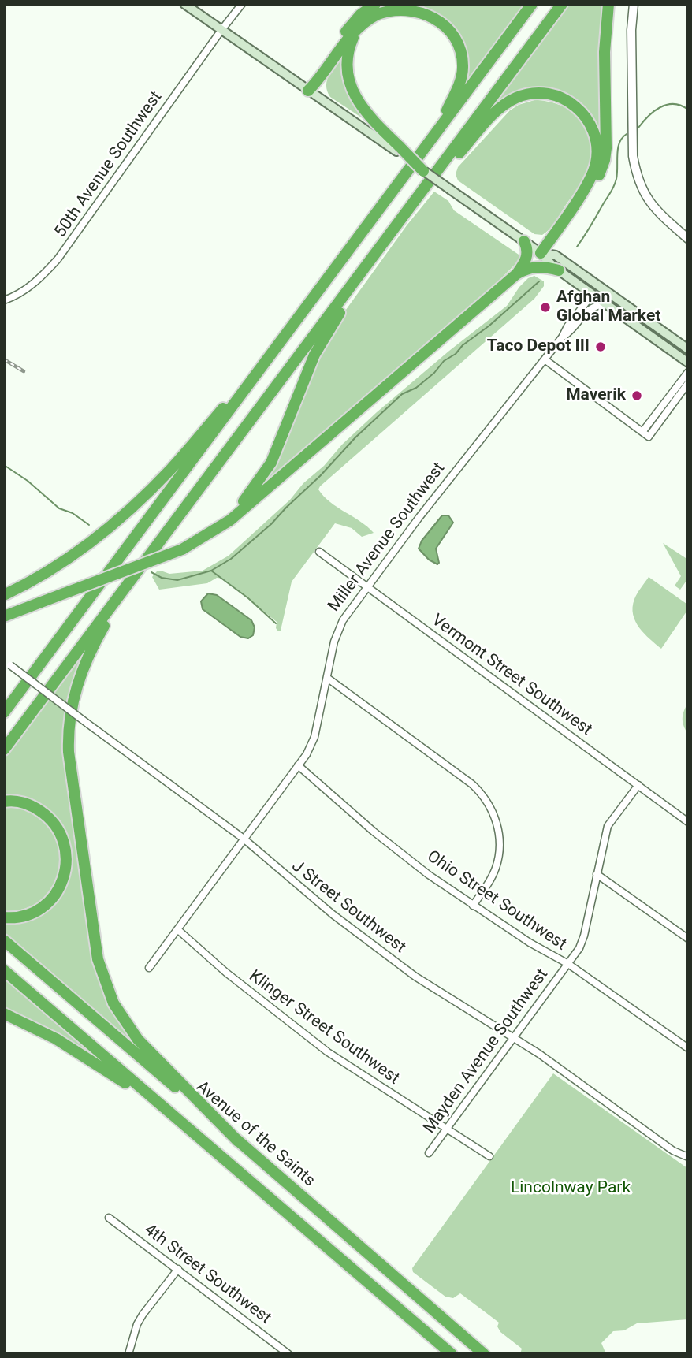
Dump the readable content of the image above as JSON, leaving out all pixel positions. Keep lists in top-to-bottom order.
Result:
{
  "streets": {
    "highway": ["Avenue of the Saints"],
    "street": [
      "50th Avenue Southwest",
      "Miller Avenue Southwest",
      "Vermont Street Southwest",
      "Ohio Street Southwest",
      "J Street Southwest",
      "Klinger Street Southwest",
      "Mayden Avenue Southwest",
      "4th Street Southwest"
    ]
  },
  "crossings": [
    ["Miller Avenue Southwest", "Vermont Street Southwest"],
    ["Miller Avenue Southwest", "Ohio Street Southwest"],
    ["Miller Avenue Southwest", "J Street Southwest"],
    ["Miller Avenue Southwest", "Klinger Street Southwest"],
    ["Vermont Street Southwest", "Mayden Avenue Southwest"],
    ["Ohio Street Southwest", "Mayden Avenue Southwest"],
    ["J Street Southwest", "Mayden Avenue Southwest"],
    ["Klinger Street Southwest", "Mayden Avenue Southwest"]
  ],
  "parks": ["Lincolnway Park"],
  "places": ["Afghan Global Market", "Taco Depot III", "Maverik"]
}
